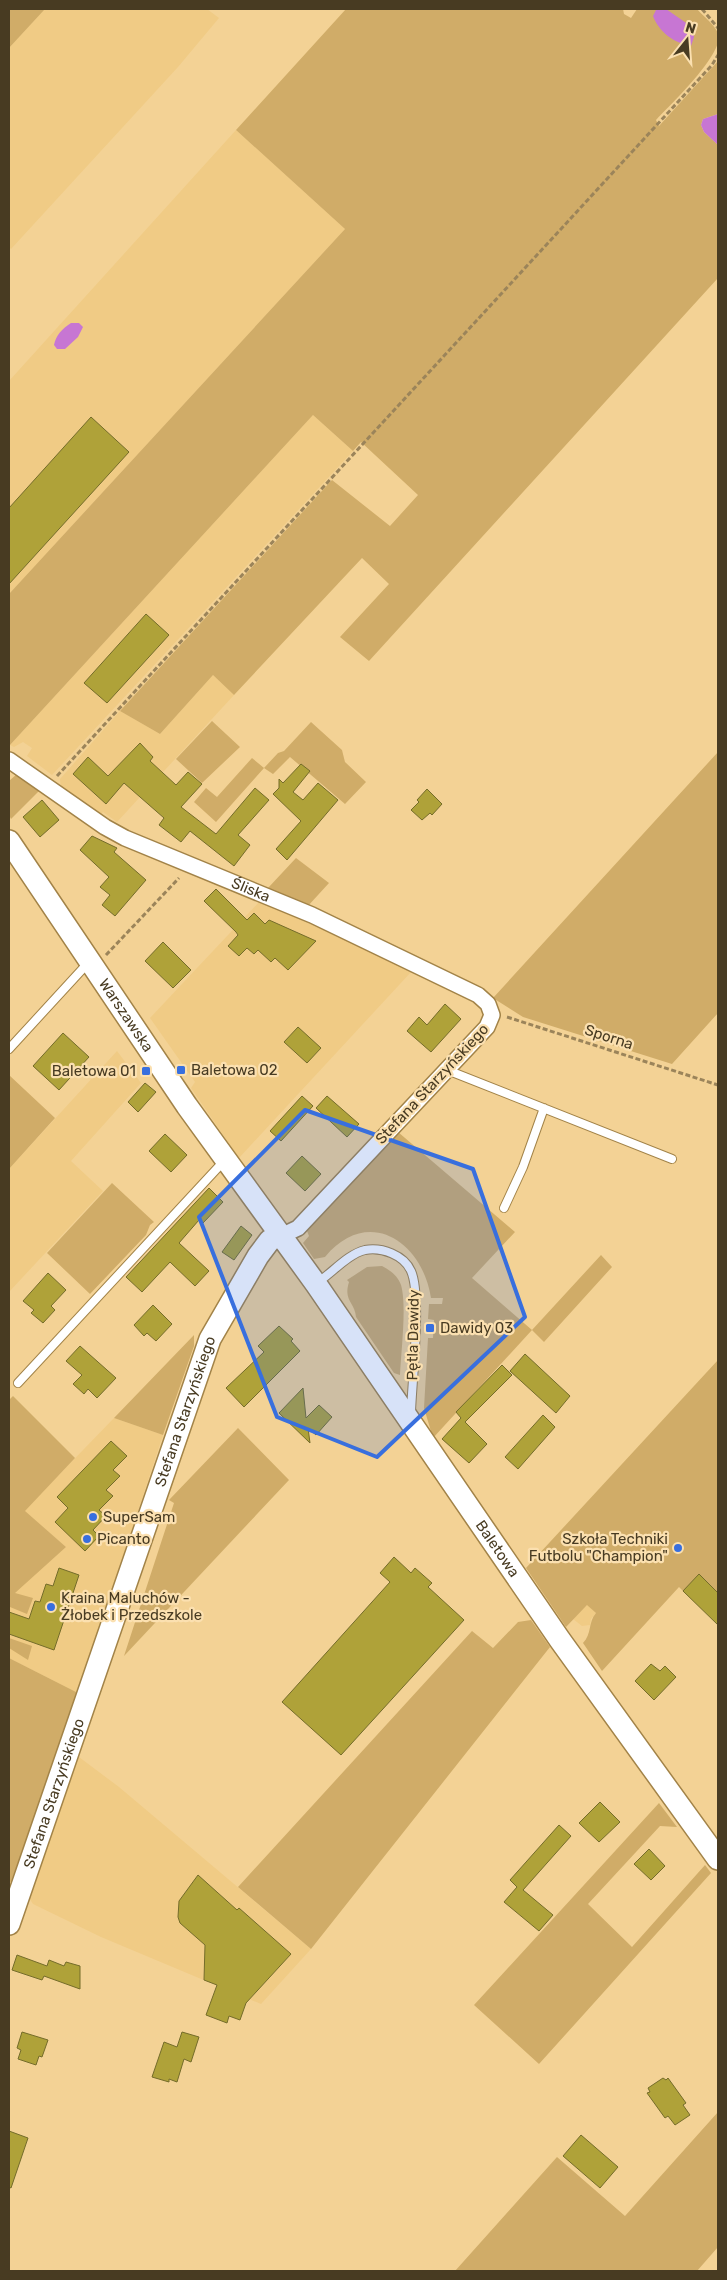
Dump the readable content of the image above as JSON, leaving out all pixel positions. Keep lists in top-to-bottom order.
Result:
{
  "streets": {
    "street": [
      "Śliska",
      "Warszawska",
      "Stefana Starzyńskiego",
      "Baletowa"
    ],
    "lane": ["Pętla Dawidy"],
    "path": ["Sporna"]
  },
  "crossings": [
    ["Śliska", "Sporna"],
    ["Śliska", "Stefana Starzyńskiego"],
    ["Warszawska", "Stefana Starzyńskiego"],
    ["Warszawska", "Baletowa"],
    ["Sporna", "Stefana Starzyńskiego"],
    ["Stefana Starzyńskiego", "Baletowa"],
    ["Pętla Dawidy", "Baletowa"]
  ],
  "places": {
    "transit": ["Baletowa 02", "Baletowa 01", "Dawidy 03"],
    "other": [
      "SuperSam",
      "Picanto",
      "Szkoła Techniki Futbolu \"Champion\"",
      "Kraina Maluchów - Żłobek i Przedszkole"
    ]
  },
  "north": "top"
}
